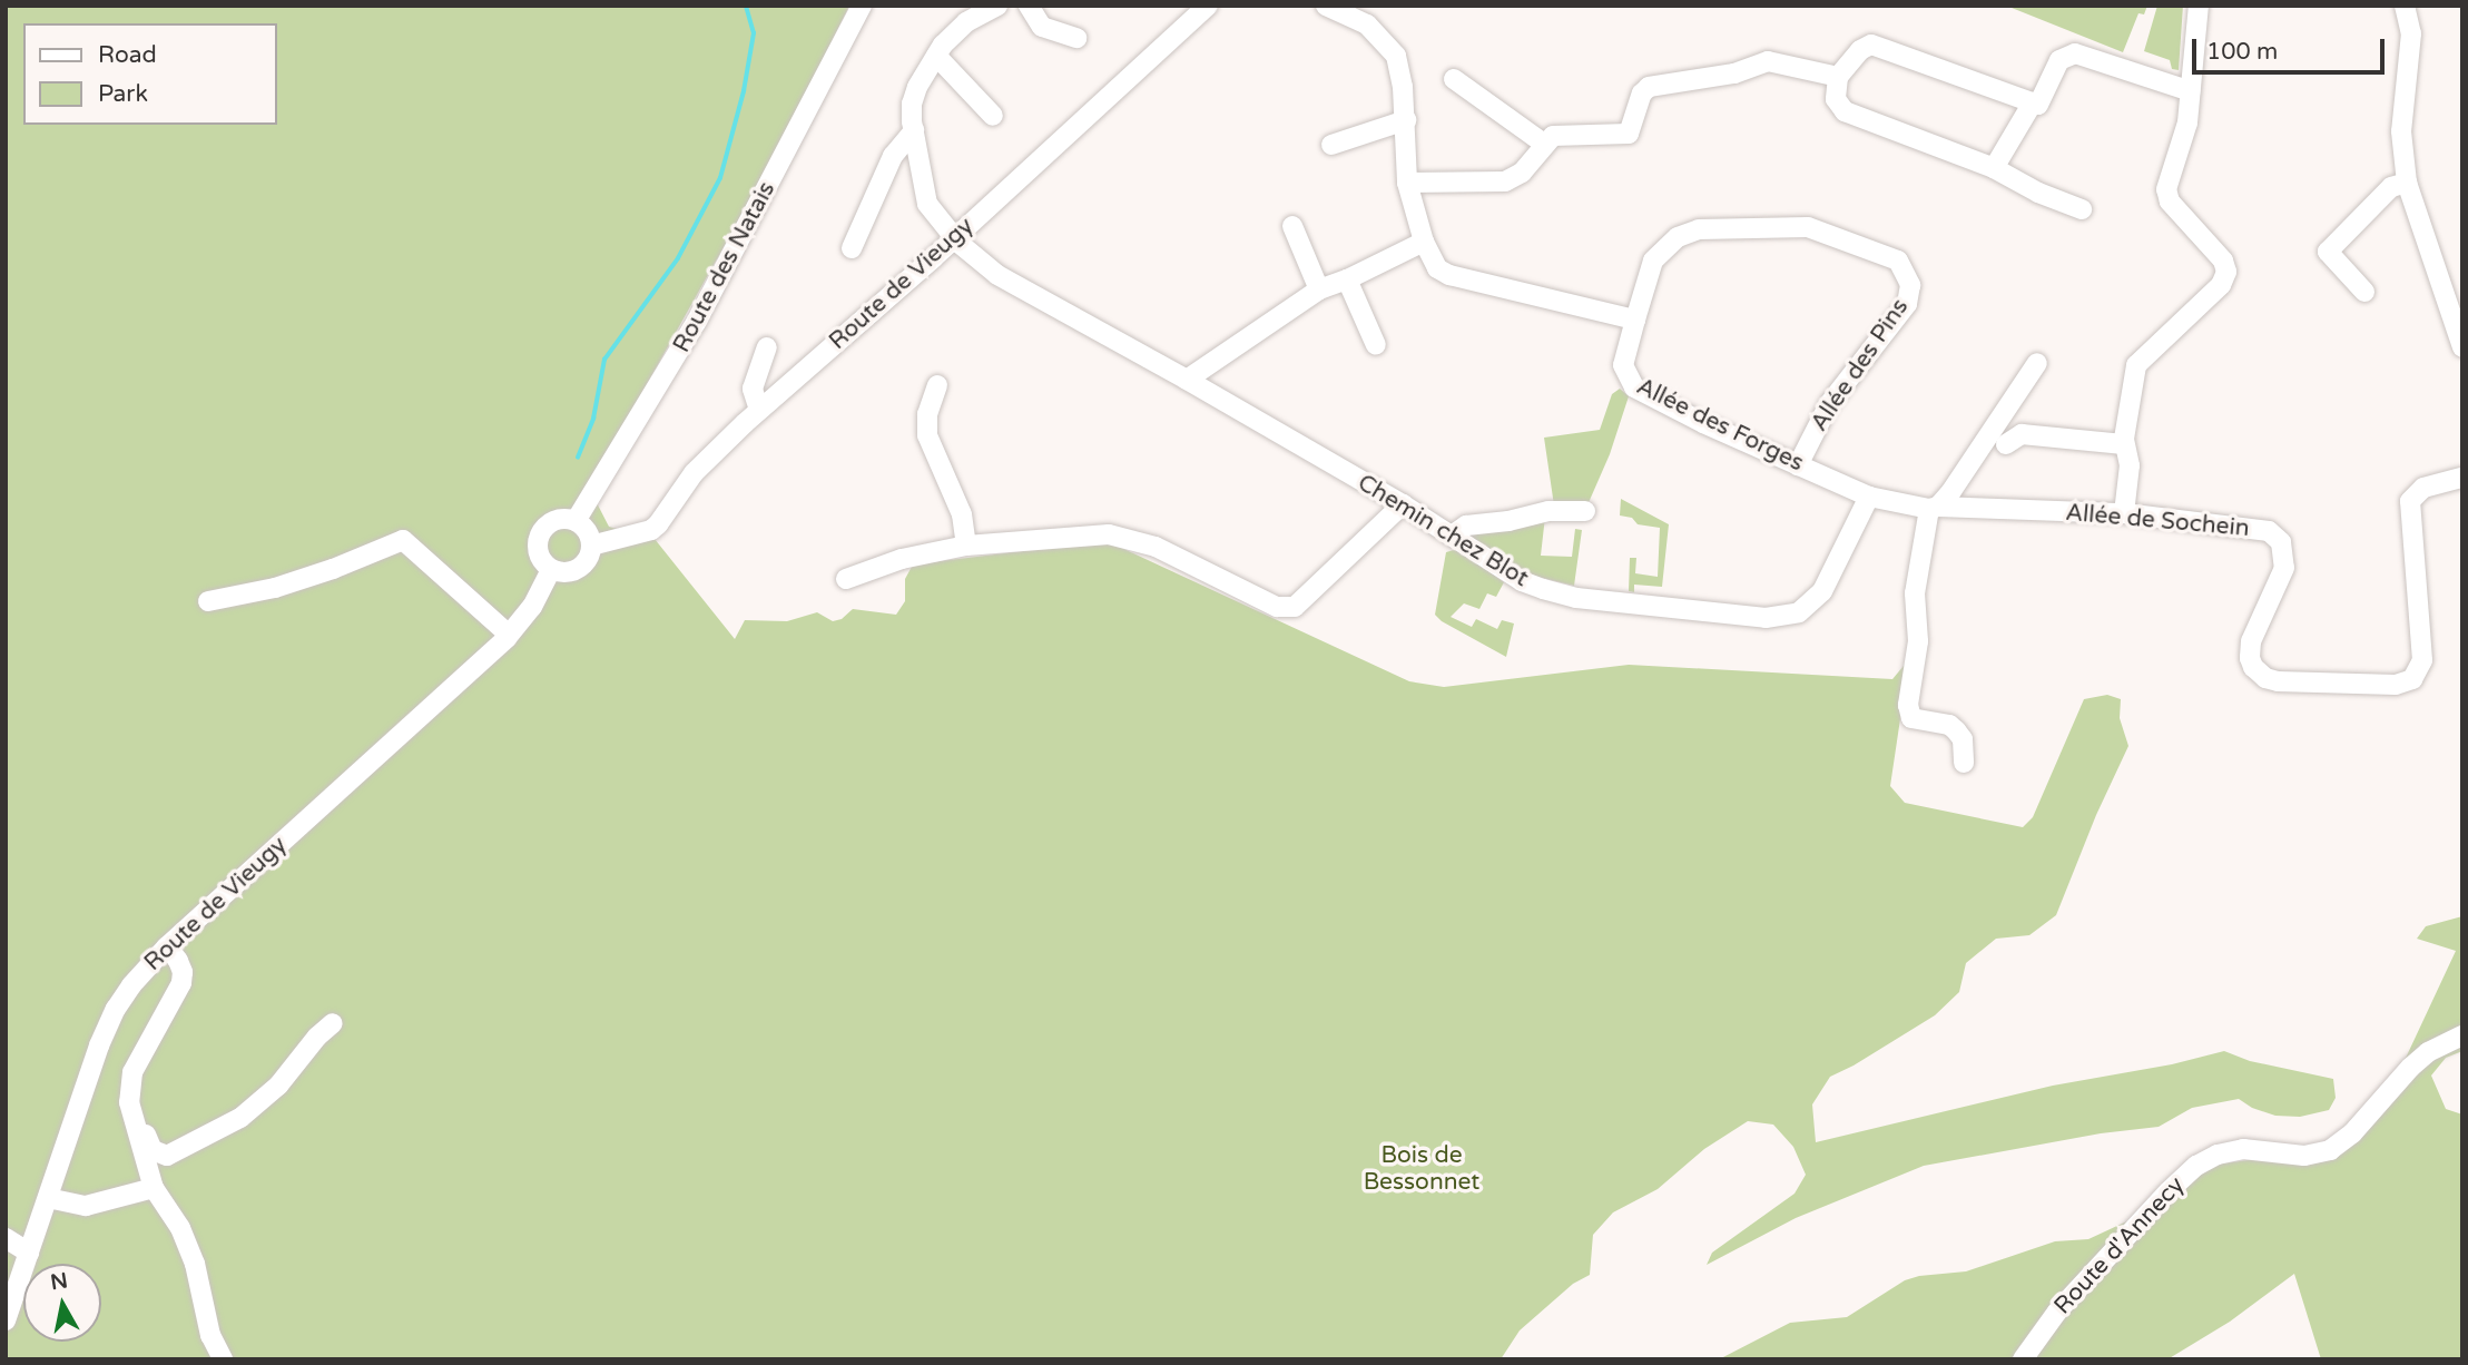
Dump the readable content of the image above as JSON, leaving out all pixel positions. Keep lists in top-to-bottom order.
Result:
{
  "streets": {
    "street": [
      "Route des Natais",
      "Route de Vieugy",
      "Allée des Pins",
      "Allée des Forges",
      "Allée de Sochein",
      "Chemin chez Blot",
      "Route d'Annecy"
    ]
  },
  "crossings": [
    ["Route des Natais", "Route de Vieugy"],
    ["Route de Vieugy", "Chemin chez Blot"],
    ["Allée des Pins", "Allée des Forges"],
    ["Allée des Forges", "Chemin chez Blot"]
  ],
  "parks": ["Bois de Bessonnet"],
  "legend": ["Road", "Park"],
  "scale_bar": "100 m",
  "north": "top"
}
